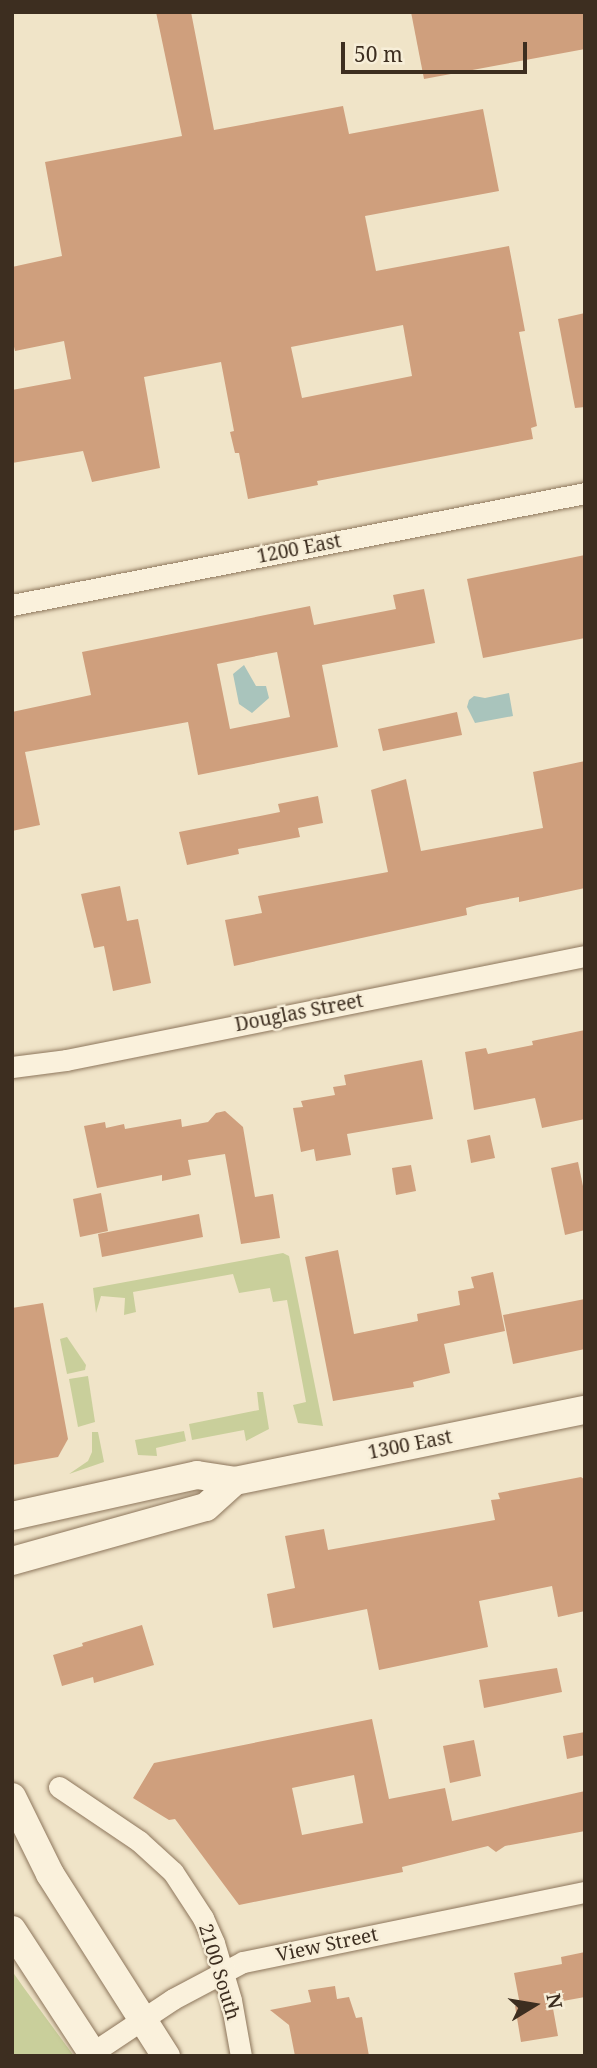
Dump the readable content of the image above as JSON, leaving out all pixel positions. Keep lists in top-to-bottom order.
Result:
{
  "streets": {
    "main road": ["1300 East"],
    "street": [
      "1200 East",
      "Douglas Street",
      "View Street",
      "2100 South"
    ]
  },
  "crossings": [
    ["View Street", "2100 South"]
  ],
  "scale_bar": "50 m",
  "north": "right"
}
